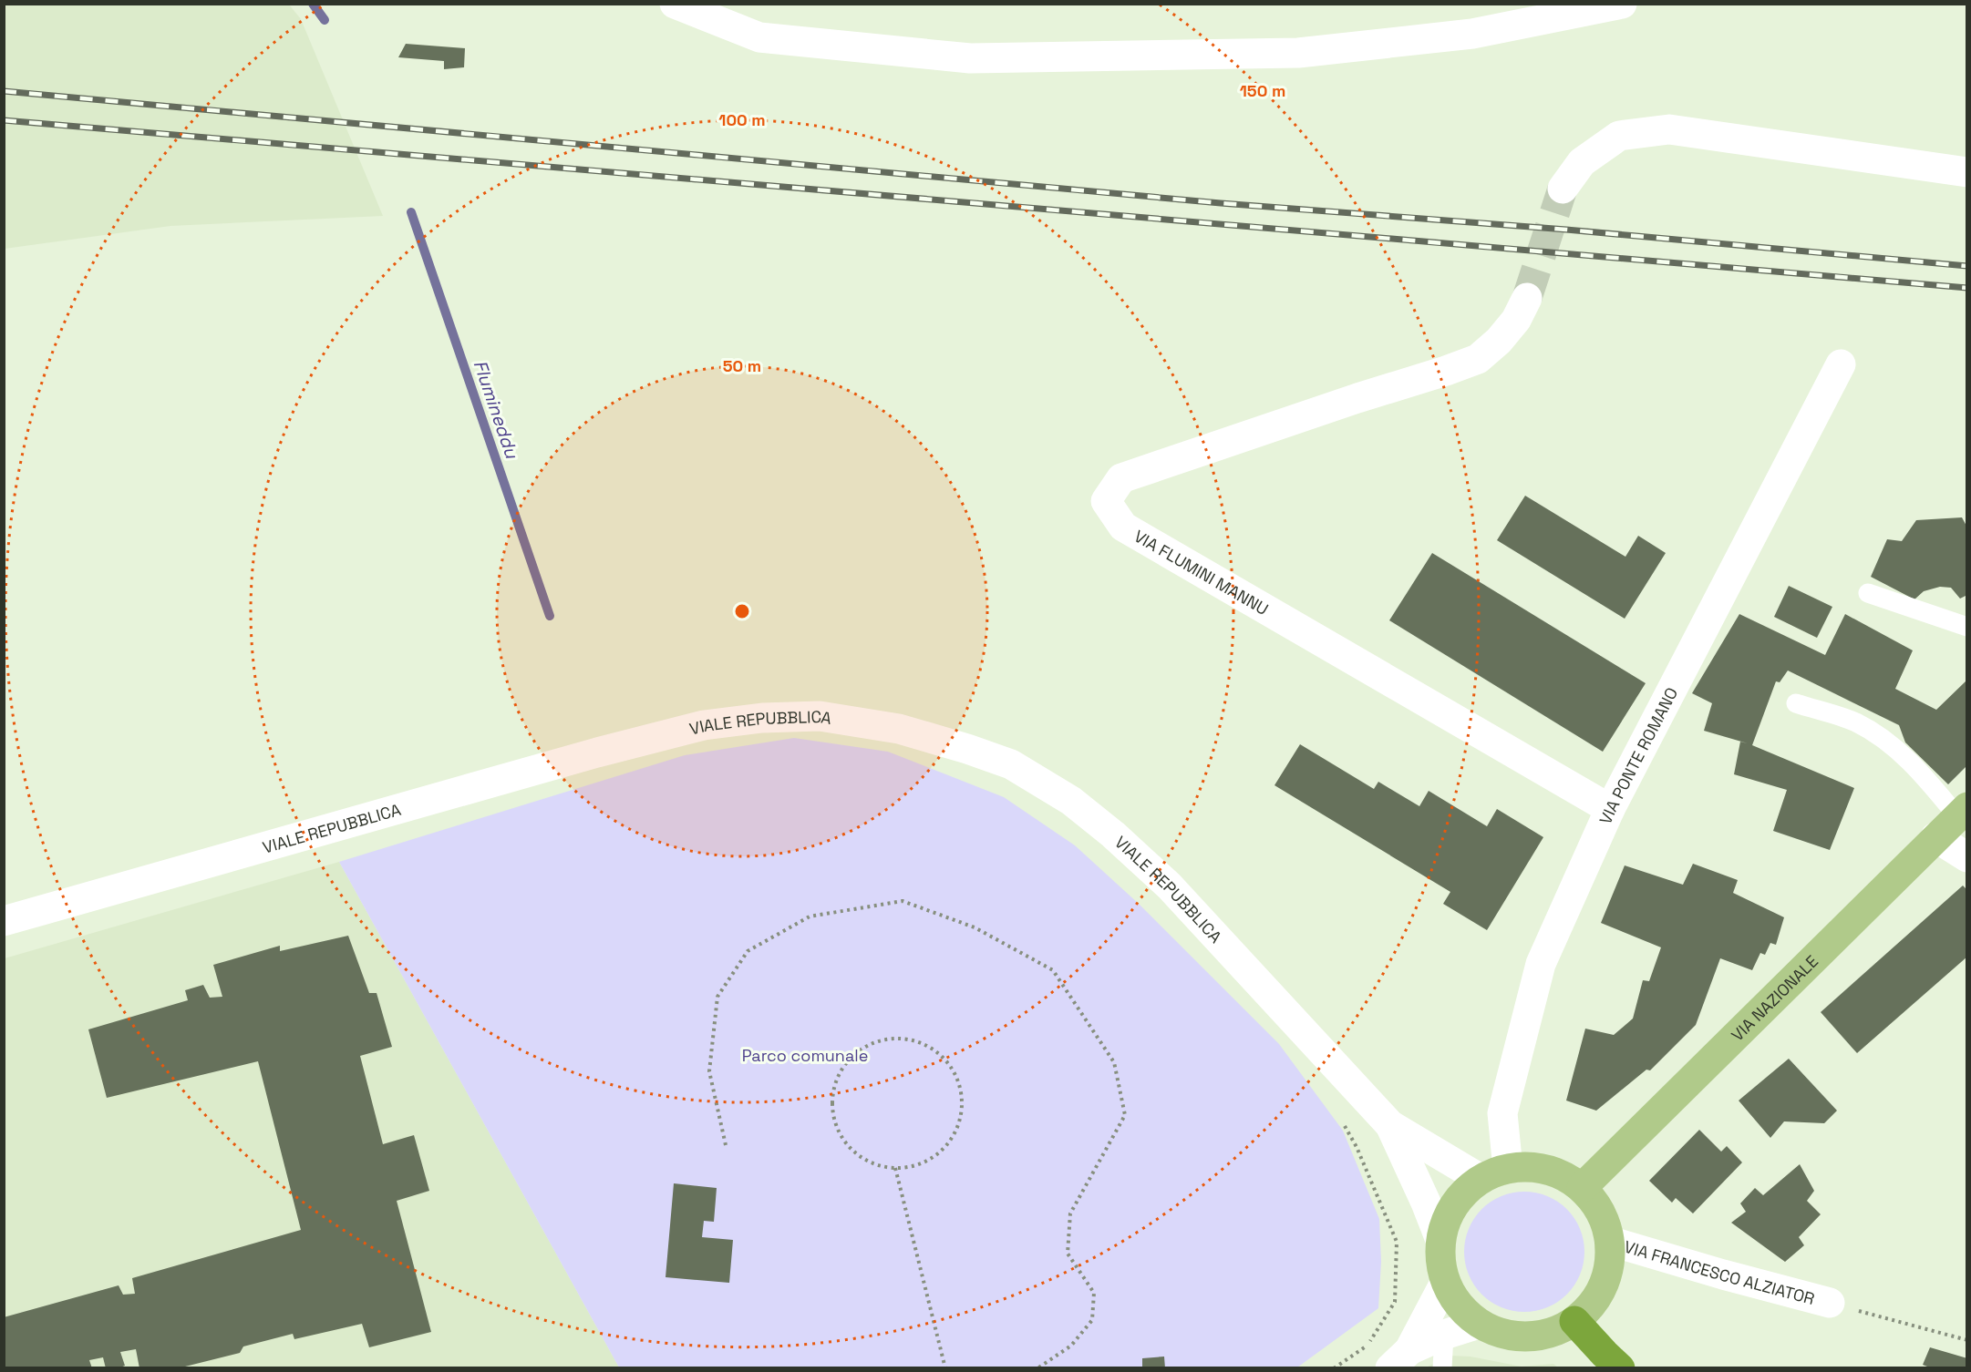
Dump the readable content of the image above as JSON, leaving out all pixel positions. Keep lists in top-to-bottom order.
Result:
{
  "streets": {
    "main road": ["VIA NAZIONALE"],
    "street": [
      "VIA FLUMINI MANNU",
      "VIALE REPUBBLICA",
      "VIA PONTE ROMANO",
      "VIA FRANCESCO ALZIATOR"
    ]
  },
  "crossings": [
    ["VIA FLUMINI MANNU", "VIA PONTE ROMANO"],
    ["VIALE REPUBBLICA", "VIA PONTE ROMANO"],
    ["VIALE REPUBBLICA", "VIA NAZIONALE"],
    ["VIALE REPUBBLICA", "VIA FRANCESCO ALZIATOR"],
    ["VIA PONTE ROMANO", "VIA NAZIONALE"],
    ["VIA PONTE ROMANO", "VIA FRANCESCO ALZIATOR"],
    ["VIA NAZIONALE", "VIA FRANCESCO ALZIATOR"]
  ],
  "water": ["Flumineddu"],
  "parks": ["Parco comunale"],
  "rings": ["150 m", "100 m", "50 m"]
}
